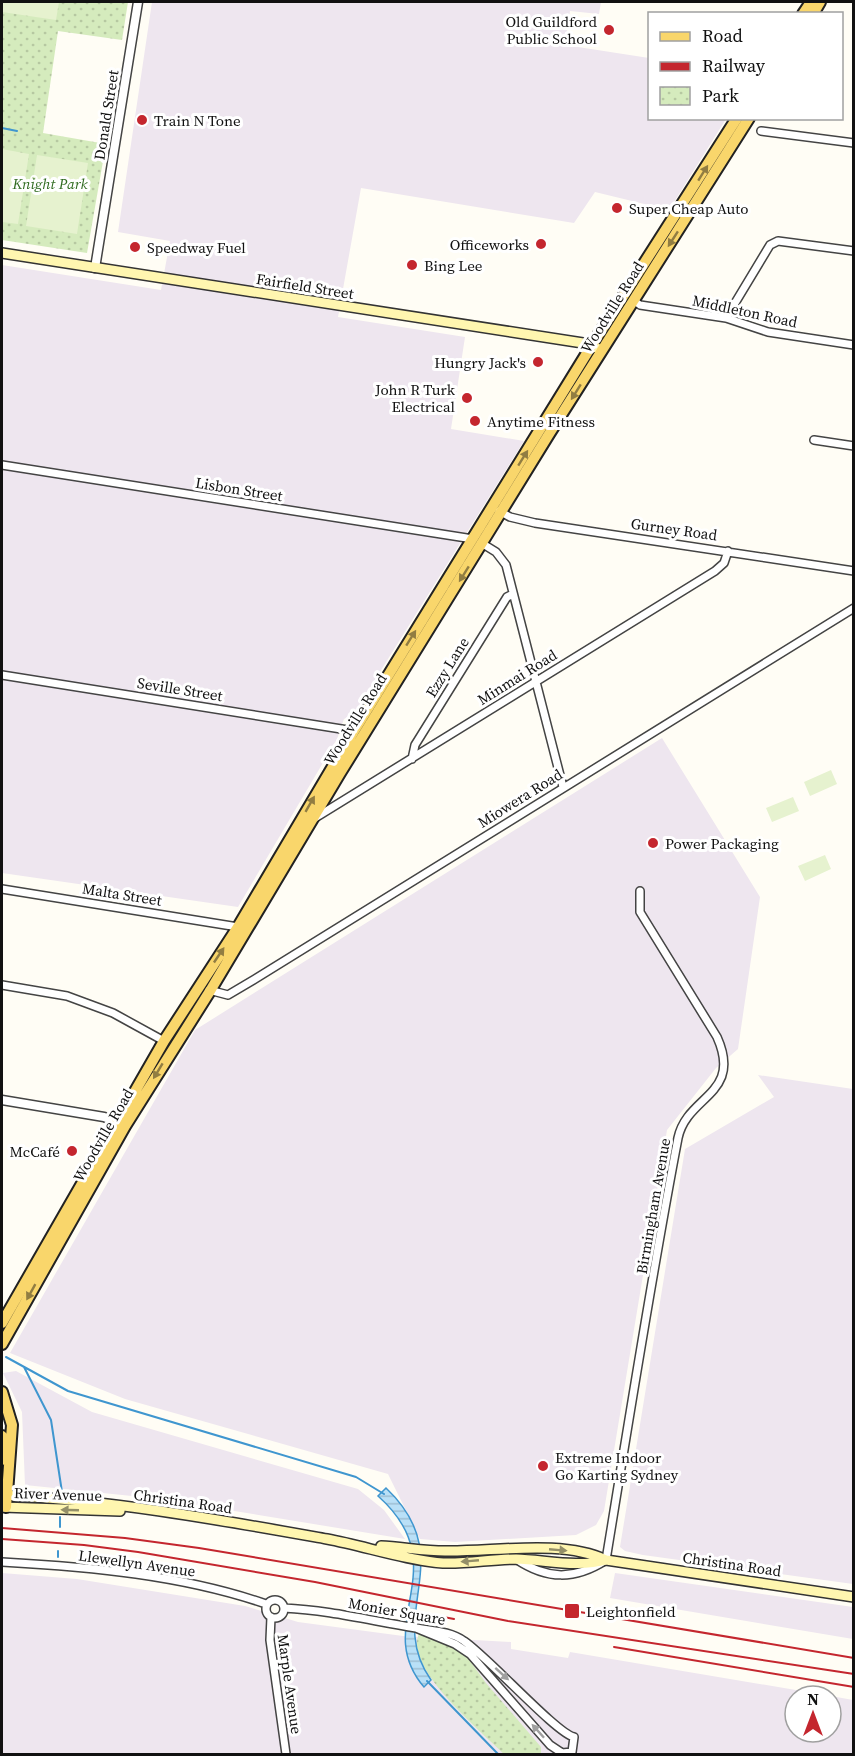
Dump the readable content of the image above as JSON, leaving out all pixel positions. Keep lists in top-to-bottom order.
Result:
{
  "streets": {
    "main road": [
      "Fairfield Street",
      "Woodville Road",
      "River Avenue",
      "Christina Road"
    ],
    "street": [
      "Donald Street",
      "Middleton Road",
      "Lisbon Street",
      "Gurney Road",
      "Ezzy Lane",
      "Minmai Road",
      "Seville Street",
      "Miowera Road",
      "Malta Street",
      "Birmingham Avenue",
      "Llewellyn Avenue",
      "Monier Square",
      "Marple Avenue"
    ]
  },
  "crossings": [
    ["Donald Street", "Fairfield Street"],
    ["Fairfield Street", "Woodville Road"],
    ["Woodville Road", "Middleton Road"],
    ["Woodville Road", "Lisbon Street"],
    ["Woodville Road", "Gurney Road"],
    ["Woodville Road", "Minmai Road"],
    ["Woodville Road", "Seville Street"],
    ["Woodville Road", "Miowera Road"],
    ["Woodville Road", "Malta Street"],
    ["Gurney Road", "Minmai Road"],
    ["Ezzy Lane", "Minmai Road"],
    ["Birmingham Avenue", "Christina Road"],
    ["River Avenue", "Christina Road"],
    ["Llewellyn Avenue", "Monier Square"],
    ["Llewellyn Avenue", "Marple Avenue"],
    ["Monier Square", "Marple Avenue"]
  ],
  "one_way": ["River Avenue"],
  "parks": ["Knight Park"],
  "places": {
    "other": [
      "Old Guildford Public School",
      "Train N Tone",
      "Super Cheap Auto",
      "Officeworks",
      "Speedway Fuel",
      "Bing Lee",
      "Hungry Jack's",
      "John R Turk Electrical",
      "Anytime Fitness",
      "Power Packaging",
      "McCafé",
      "Extreme Indoor Go Karting Sydney"
    ],
    "transit": ["Leightonfield"]
  },
  "legend": ["Road", "Railway", "Park"],
  "north": "top"
}
